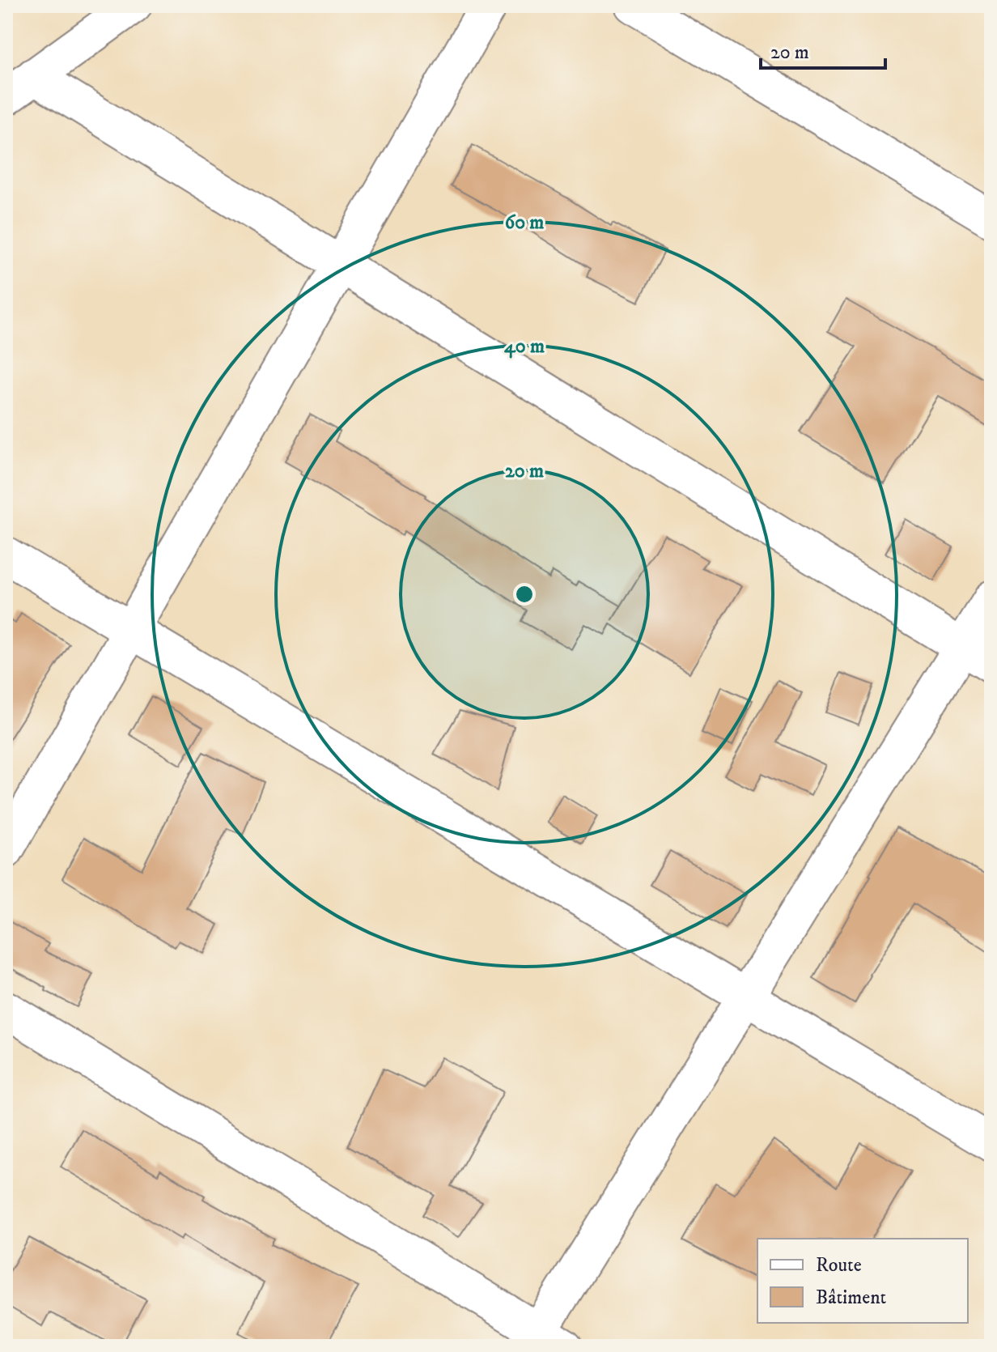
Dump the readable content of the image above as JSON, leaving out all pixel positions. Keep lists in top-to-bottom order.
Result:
{
  "legend": ["Route", "Bâtiment"],
  "scale_bar": "20 m",
  "rings": ["60 m", "40 m", "20 m"]
}
